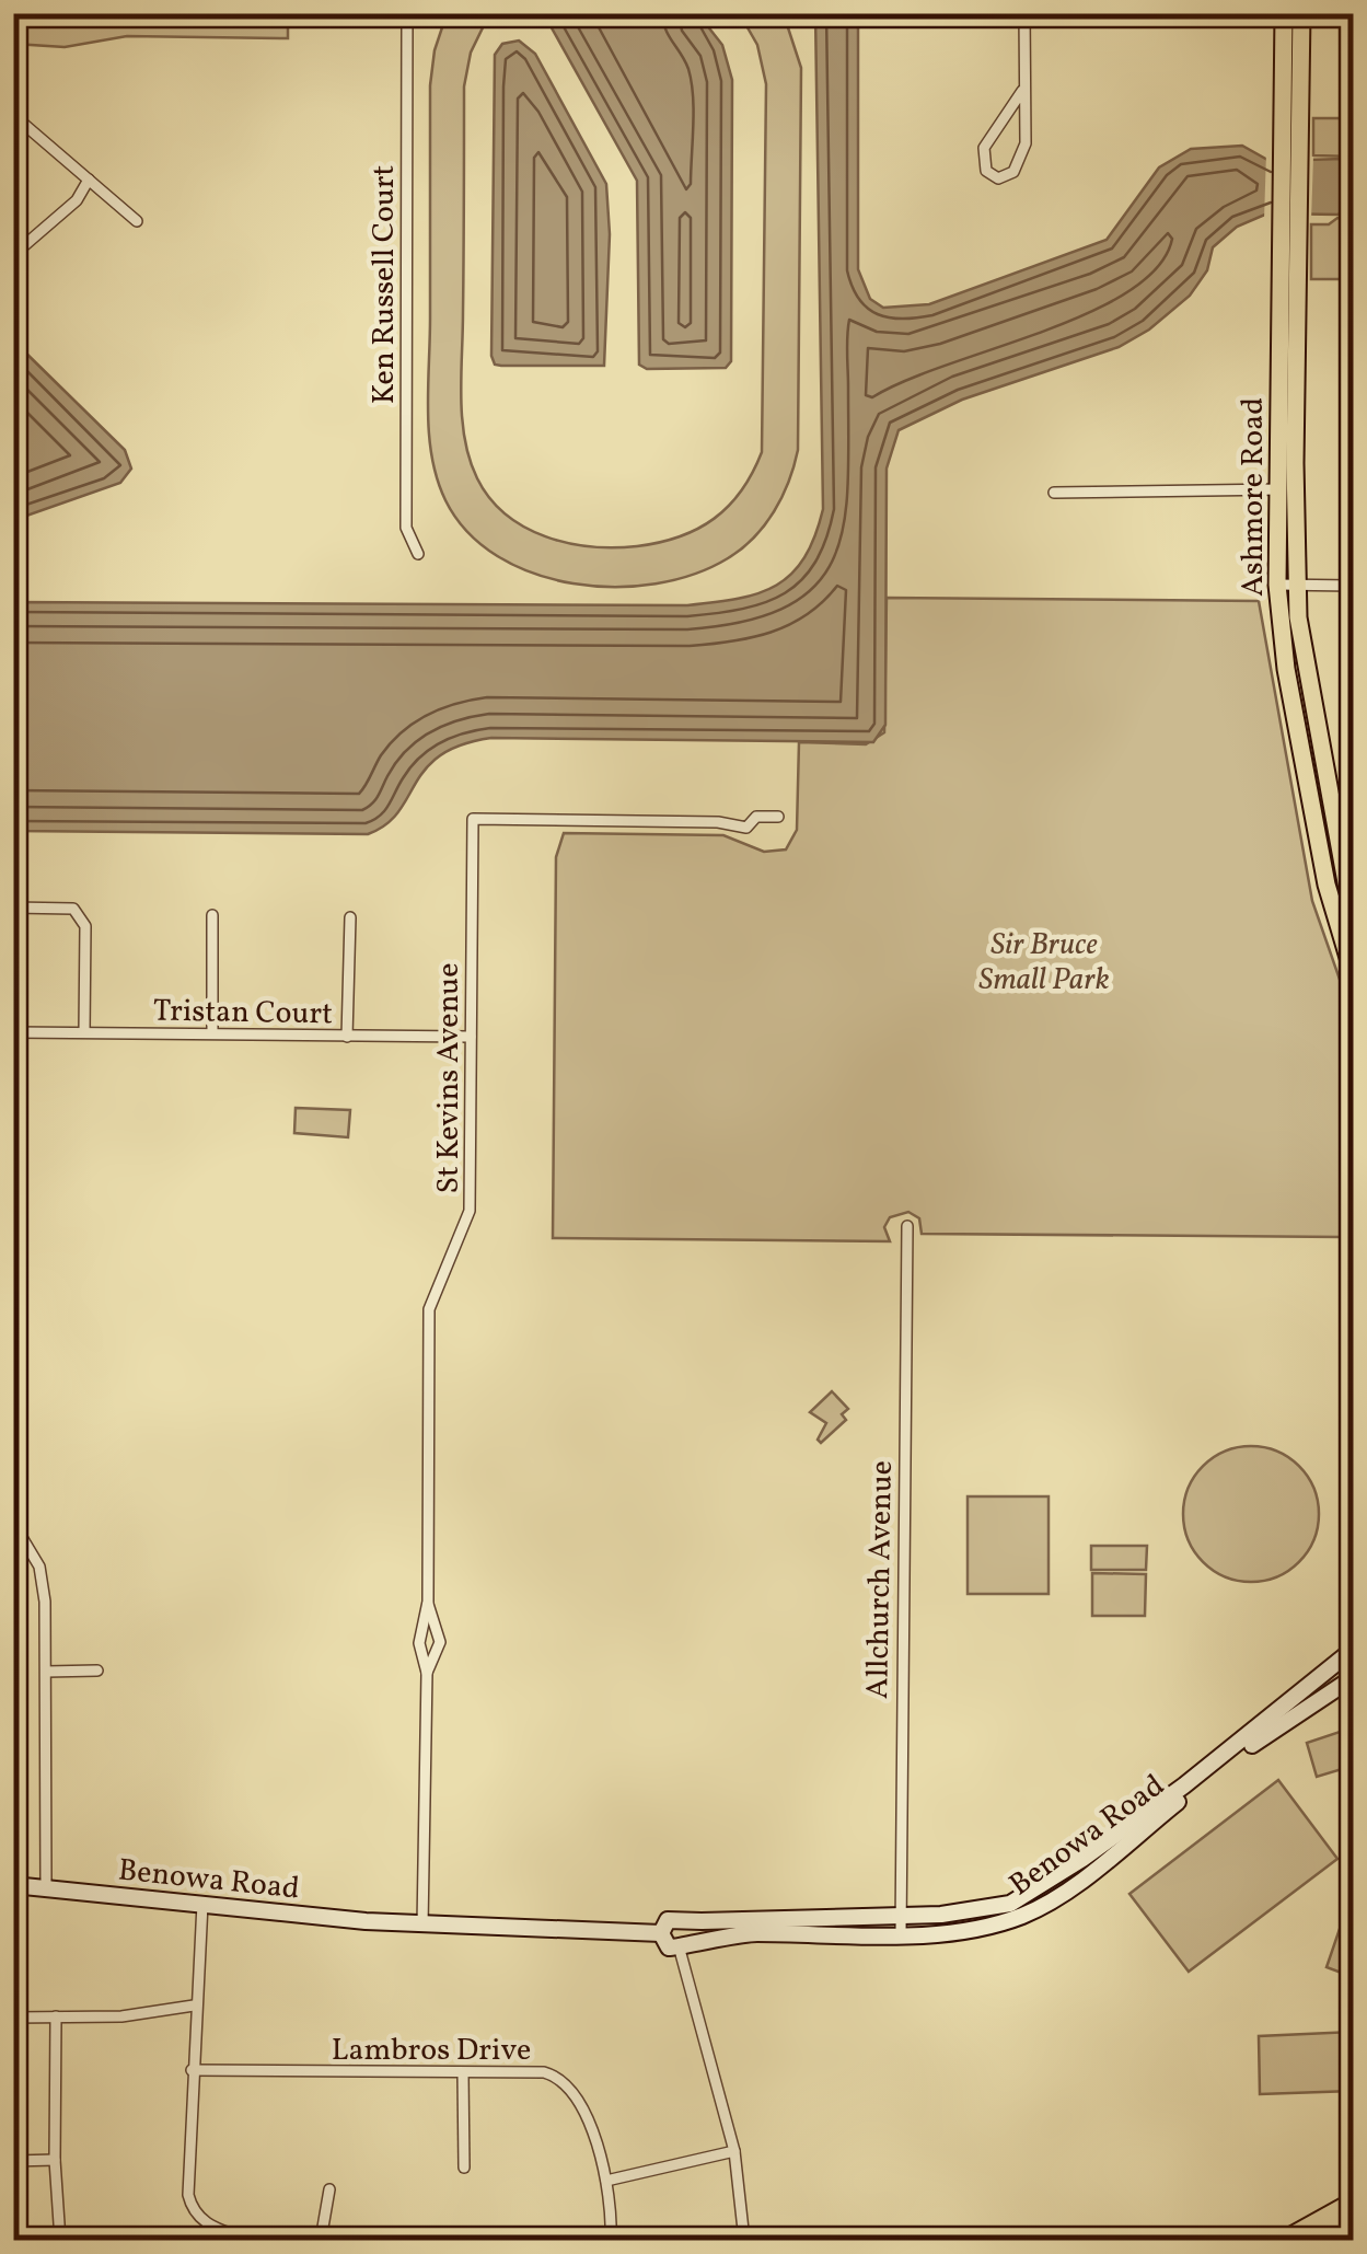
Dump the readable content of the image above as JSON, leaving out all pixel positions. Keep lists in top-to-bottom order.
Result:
{
  "streets": {
    "main road": ["Ashmore Road", "Benowa Road"],
    "street": [
      "Ken Russell Court",
      "Tristan Court",
      "St Kevins Avenue",
      "Allchurch Avenue",
      "Lambros Drive"
    ]
  },
  "crossings": [
    ["Tristan Court", "St Kevins Avenue"],
    ["St Kevins Avenue", "Benowa Road"],
    ["Allchurch Avenue", "Benowa Road"]
  ],
  "parks": ["Sir Bruce Small Park"]
}
